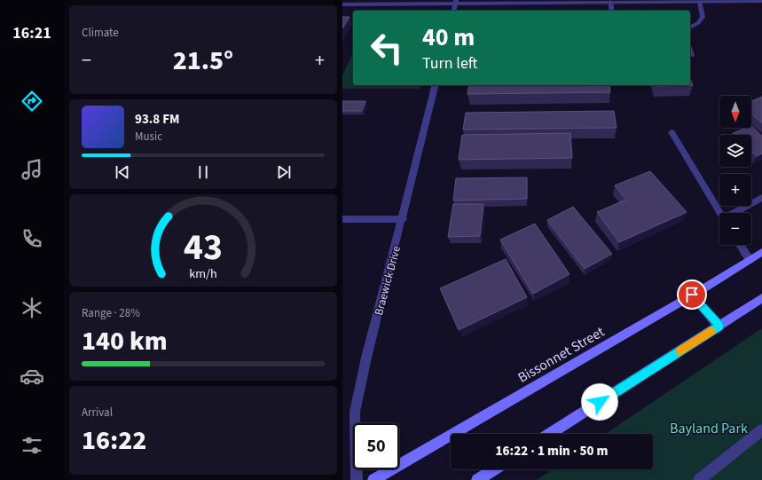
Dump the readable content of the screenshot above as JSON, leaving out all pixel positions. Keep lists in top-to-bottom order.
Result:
{
  "streets": {
    "main road": ["Bissonnet Street"],
    "street": ["Braewick Drive"]
  },
  "parks": ["Bayland Park"],
  "north": "bottom",
  "page": {
    "tabs": "16:21",
    "tile": [
      "Climate",
      ["Range · 28%", "140 km"],
      ["Arrival", "16:22"]
    ],
    "turn": ["40 m", "Turn left"],
    "heat": ["−", "21.5°", "+"],
    "map_buttons": ["+", "−"],
    "song": ["93.8 FM", "Music"],
    "limit": "50",
    "trip": "16:22 · 1 min · 50 m",
    "gauge": ["43", "km/h"]
  }
}
